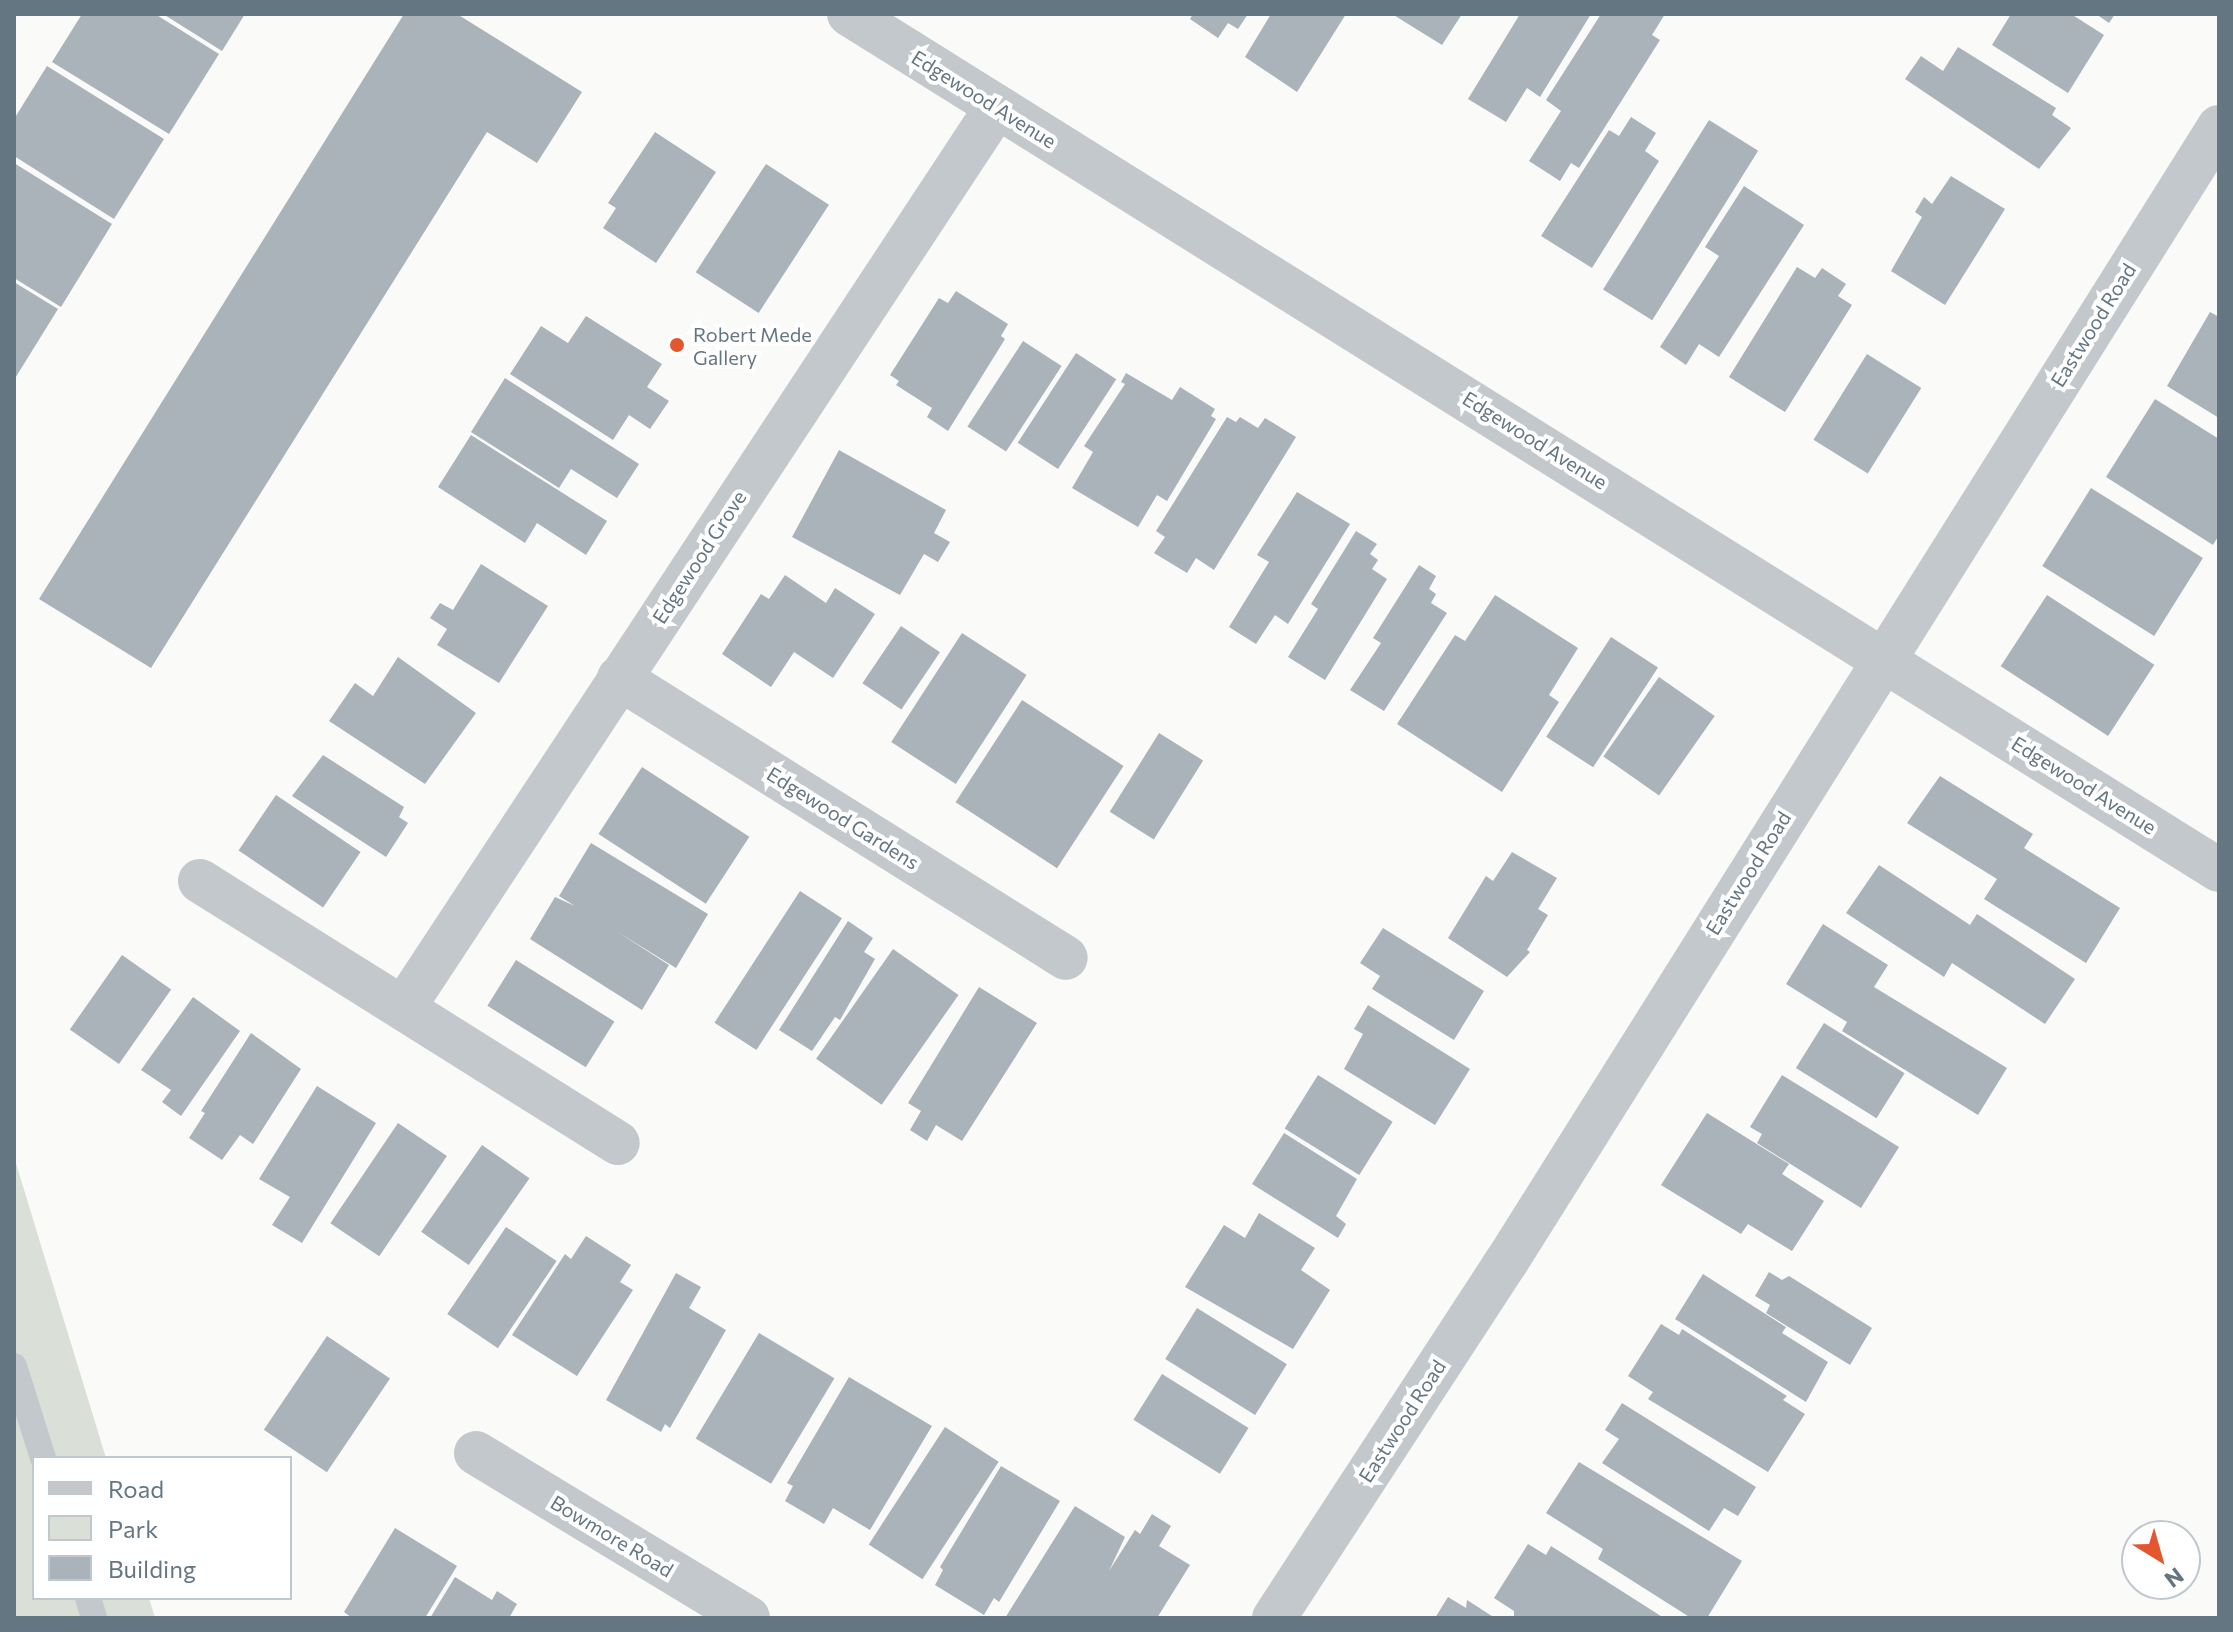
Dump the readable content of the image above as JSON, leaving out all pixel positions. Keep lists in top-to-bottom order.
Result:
{
  "streets": {
    "street": [
      "Edgewood Avenue",
      "Eastwood Road",
      "Edgewood Grove",
      "Edgewood Gardens",
      "Bowmore Road"
    ]
  },
  "crossings": [
    ["Edgewood Avenue", "Eastwood Road"],
    ["Edgewood Avenue", "Edgewood Grove"],
    ["Edgewood Grove", "Edgewood Gardens"]
  ],
  "places": ["Robert Mede Gallery"],
  "legend": ["Road", "Park", "Building"],
  "north": "bottom right"
}
